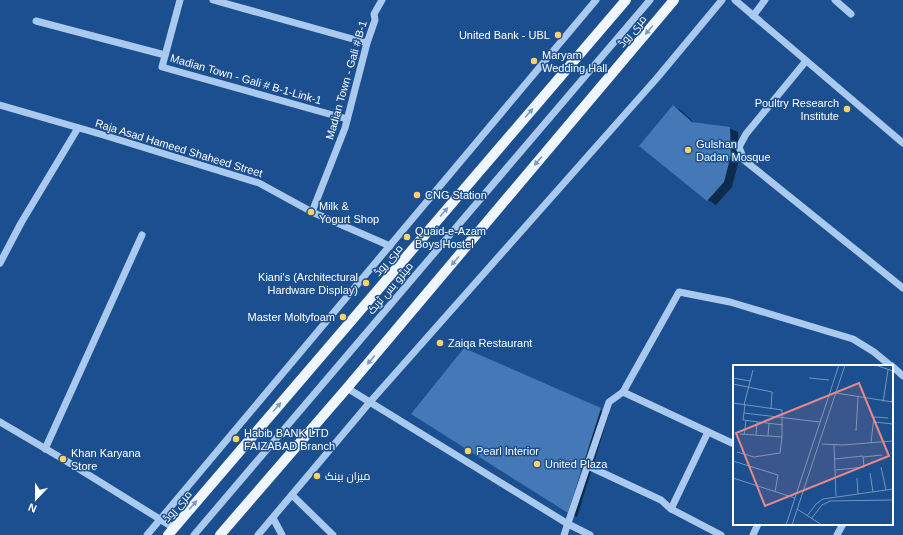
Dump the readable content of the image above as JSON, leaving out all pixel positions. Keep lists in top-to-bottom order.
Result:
{
  "streets": {
    "main road": ["مری روڈ"],
    "street": [
      "Madian Town - Gali # B-1-Link-1",
      "Madian Town - Gali # B-1",
      "Raja Asad Hameed Shaheed Street",
      "میٹرو بس ٹریک"
    ]
  },
  "crossings": [
    ["Madian Town - Gali # B-1-Link-1", "Madian Town - Gali # B-1"],
    ["Madian Town - Gali # B-1", "Raja Asad Hameed Shaheed Street"]
  ],
  "places": [
    "United Bank - UBL",
    "Maryam Wedding Hall",
    "Poultry Research Institute",
    "Gulshan Dadan Mosque",
    "CNG Station",
    "Milk & Yogurt Shop",
    "Quaid-e-Azam Boys Hostel",
    "Kiani's (Architectural Hardware Display)",
    "Master Moltyfoam",
    "Zaiqa Restaurant",
    "Habib BANK LTD FAIZABAD Branch",
    "Pearl Interior",
    "Khan Karyana Store",
    "United Plaza",
    "میزان بینک"
  ],
  "north": "bottom"
}
